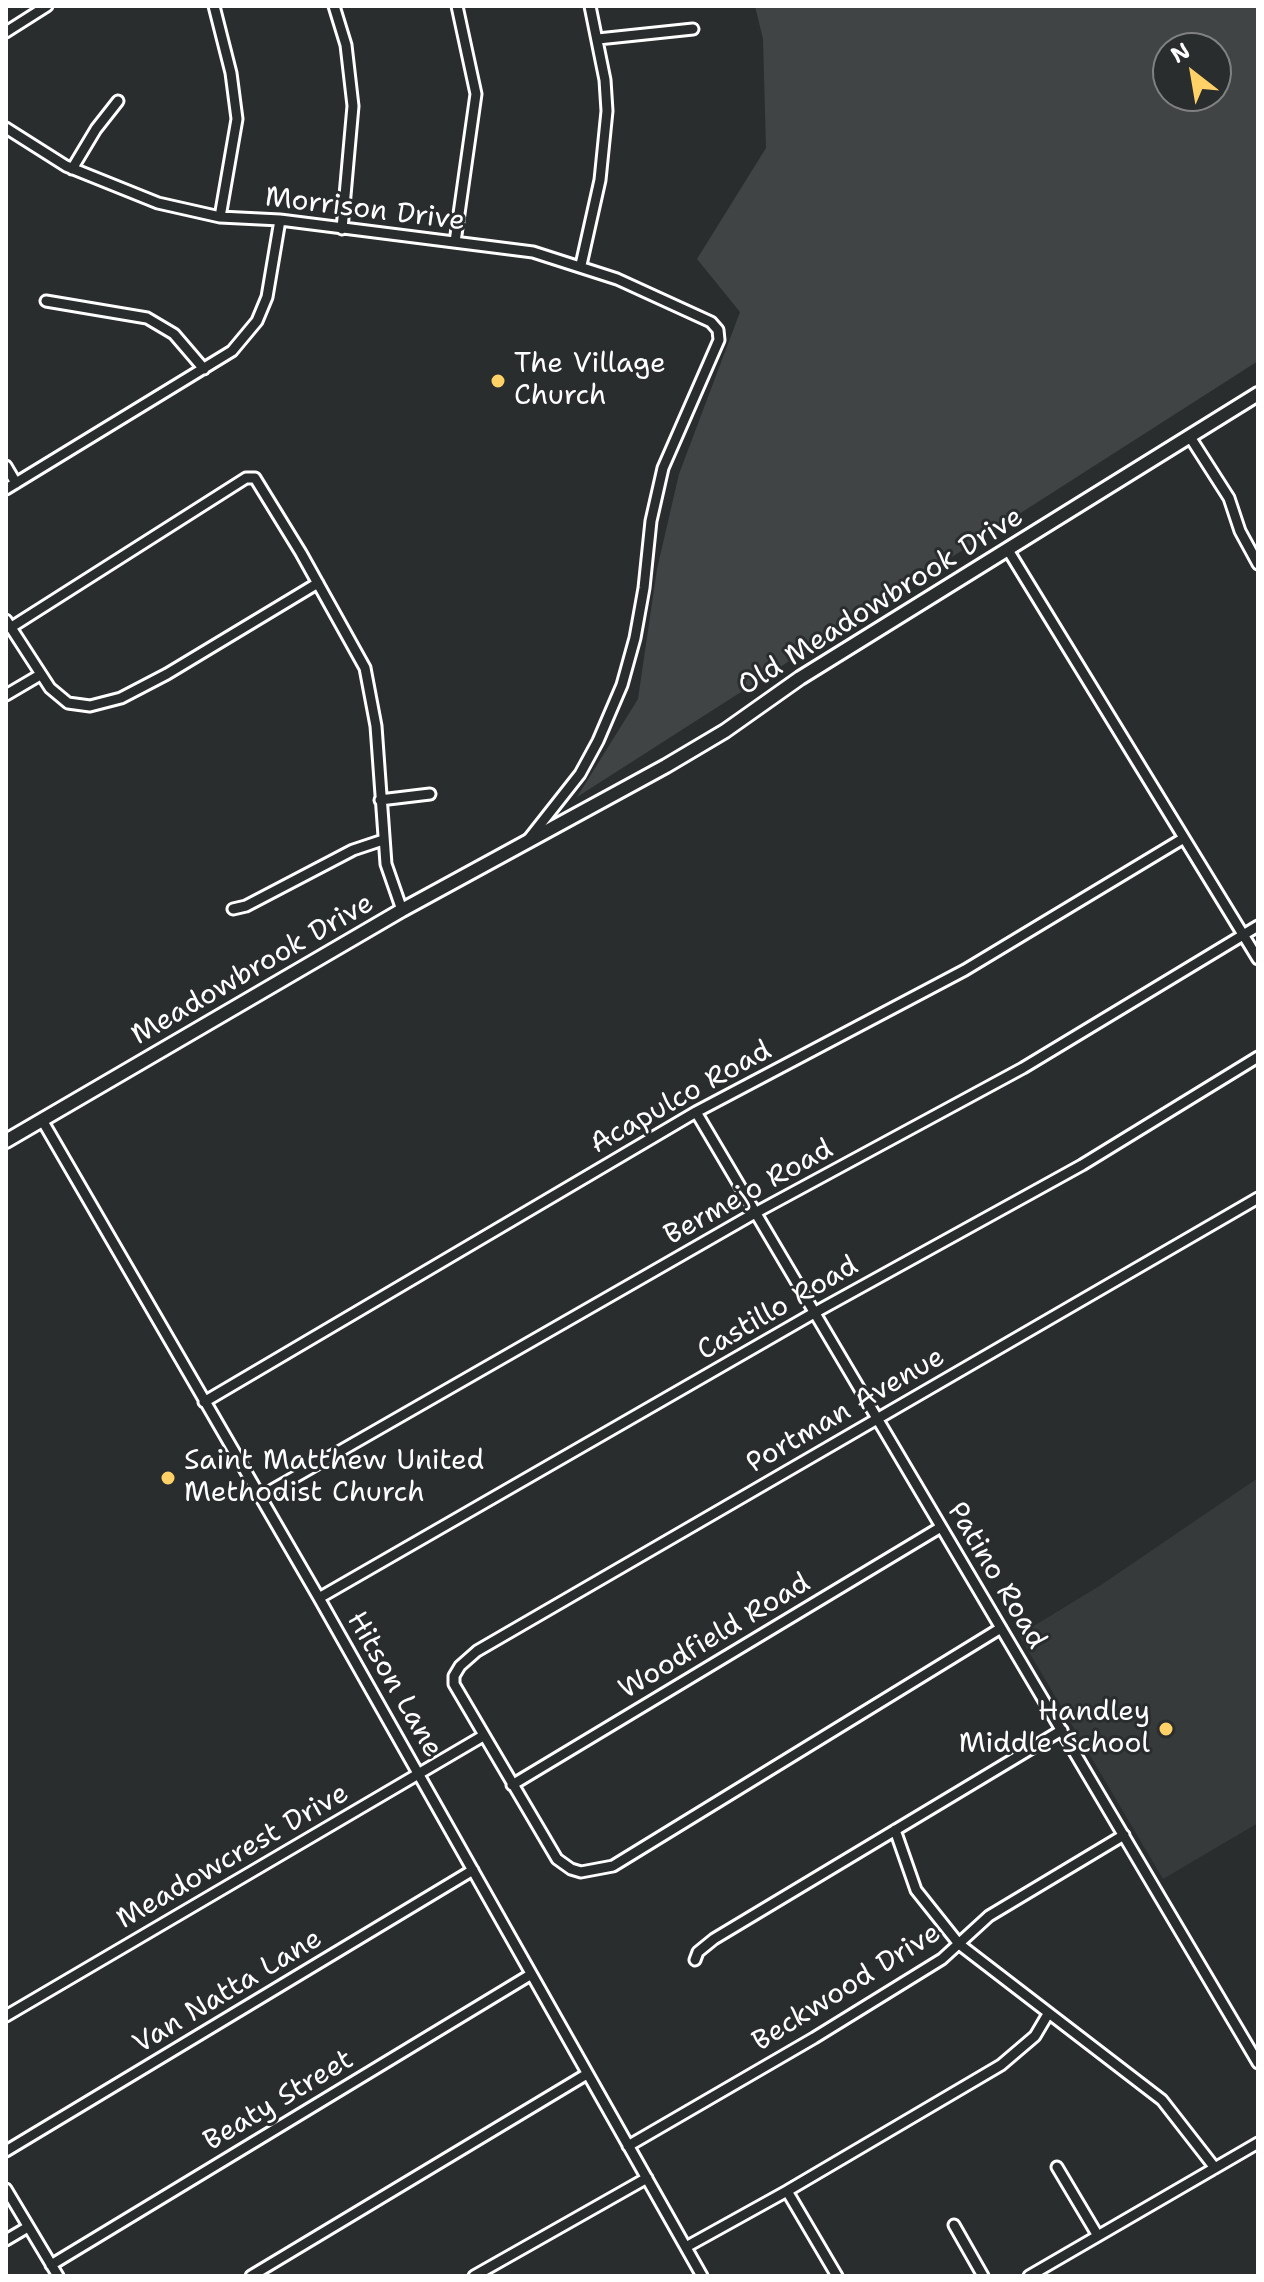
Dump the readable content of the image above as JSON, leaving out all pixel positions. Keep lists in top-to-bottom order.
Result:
{
  "streets": {
    "main road": ["Old Meadowbrook Drive", "Meadowbrook Drive"],
    "street": [
      "Morrison Drive",
      "Acapulco Road",
      "Bermejo Road",
      "Castillo Road",
      "Portman Avenue",
      "Patino Road",
      "Woodfield Road",
      "Hitson Lane",
      "Meadowcrest Drive",
      "Beckwood Drive",
      "Van Natta Lane",
      "Beaty Street"
    ]
  },
  "crossings": [
    ["Morrison Drive", "Old Meadowbrook Drive"],
    ["Morrison Drive", "Meadowbrook Drive"],
    ["Old Meadowbrook Drive", "Meadowbrook Drive"],
    ["Meadowbrook Drive", "Hitson Lane"],
    ["Acapulco Road", "Patino Road"],
    ["Acapulco Road", "Hitson Lane"],
    ["Bermejo Road", "Patino Road"],
    ["Bermejo Road", "Hitson Lane"],
    ["Castillo Road", "Patino Road"],
    ["Castillo Road", "Hitson Lane"],
    ["Portman Avenue", "Patino Road"],
    ["Portman Avenue", "Meadowcrest Drive"],
    ["Patino Road", "Woodfield Road"],
    ["Patino Road", "Beckwood Drive"],
    ["Hitson Lane", "Meadowcrest Drive"],
    ["Hitson Lane", "Beckwood Drive"],
    ["Hitson Lane", "Van Natta Lane"],
    ["Hitson Lane", "Beaty Street"]
  ],
  "places": ["The Village Church", "Saint Matthew United Methodist Church", "Handley Middle School"],
  "north": "top left"
}
